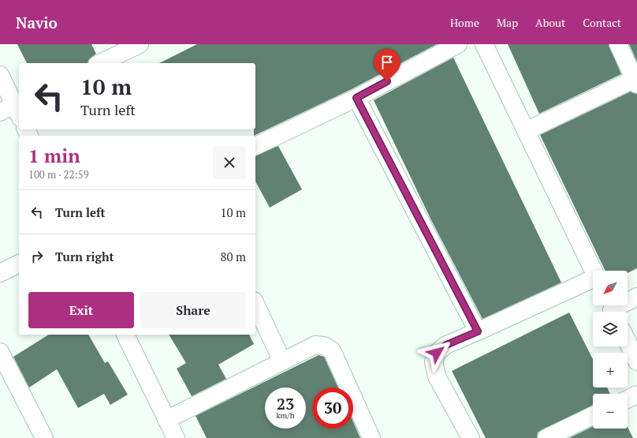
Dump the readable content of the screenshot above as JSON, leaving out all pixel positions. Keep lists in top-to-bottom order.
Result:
{
  "north": "bottom left",
  "page": {
    "header": "Navio",
    "nav": [
      "Home",
      "Map",
      "About",
      "Contact"
    ],
    "turn": ["10 m", "Turn left"],
    "heading": ["1 min", "100 m · 22:59"],
    "list": [
      {
        "name": "Turn left",
        "value": "10 m"
      },
      {
        "name": "Turn right",
        "value": "80 m"
      }
    ],
    "map_buttons": ["+", "−"],
    "buttons": ["Exit", "Share"],
    "speed": "23 km/h",
    "limit": "30"
  }
}
